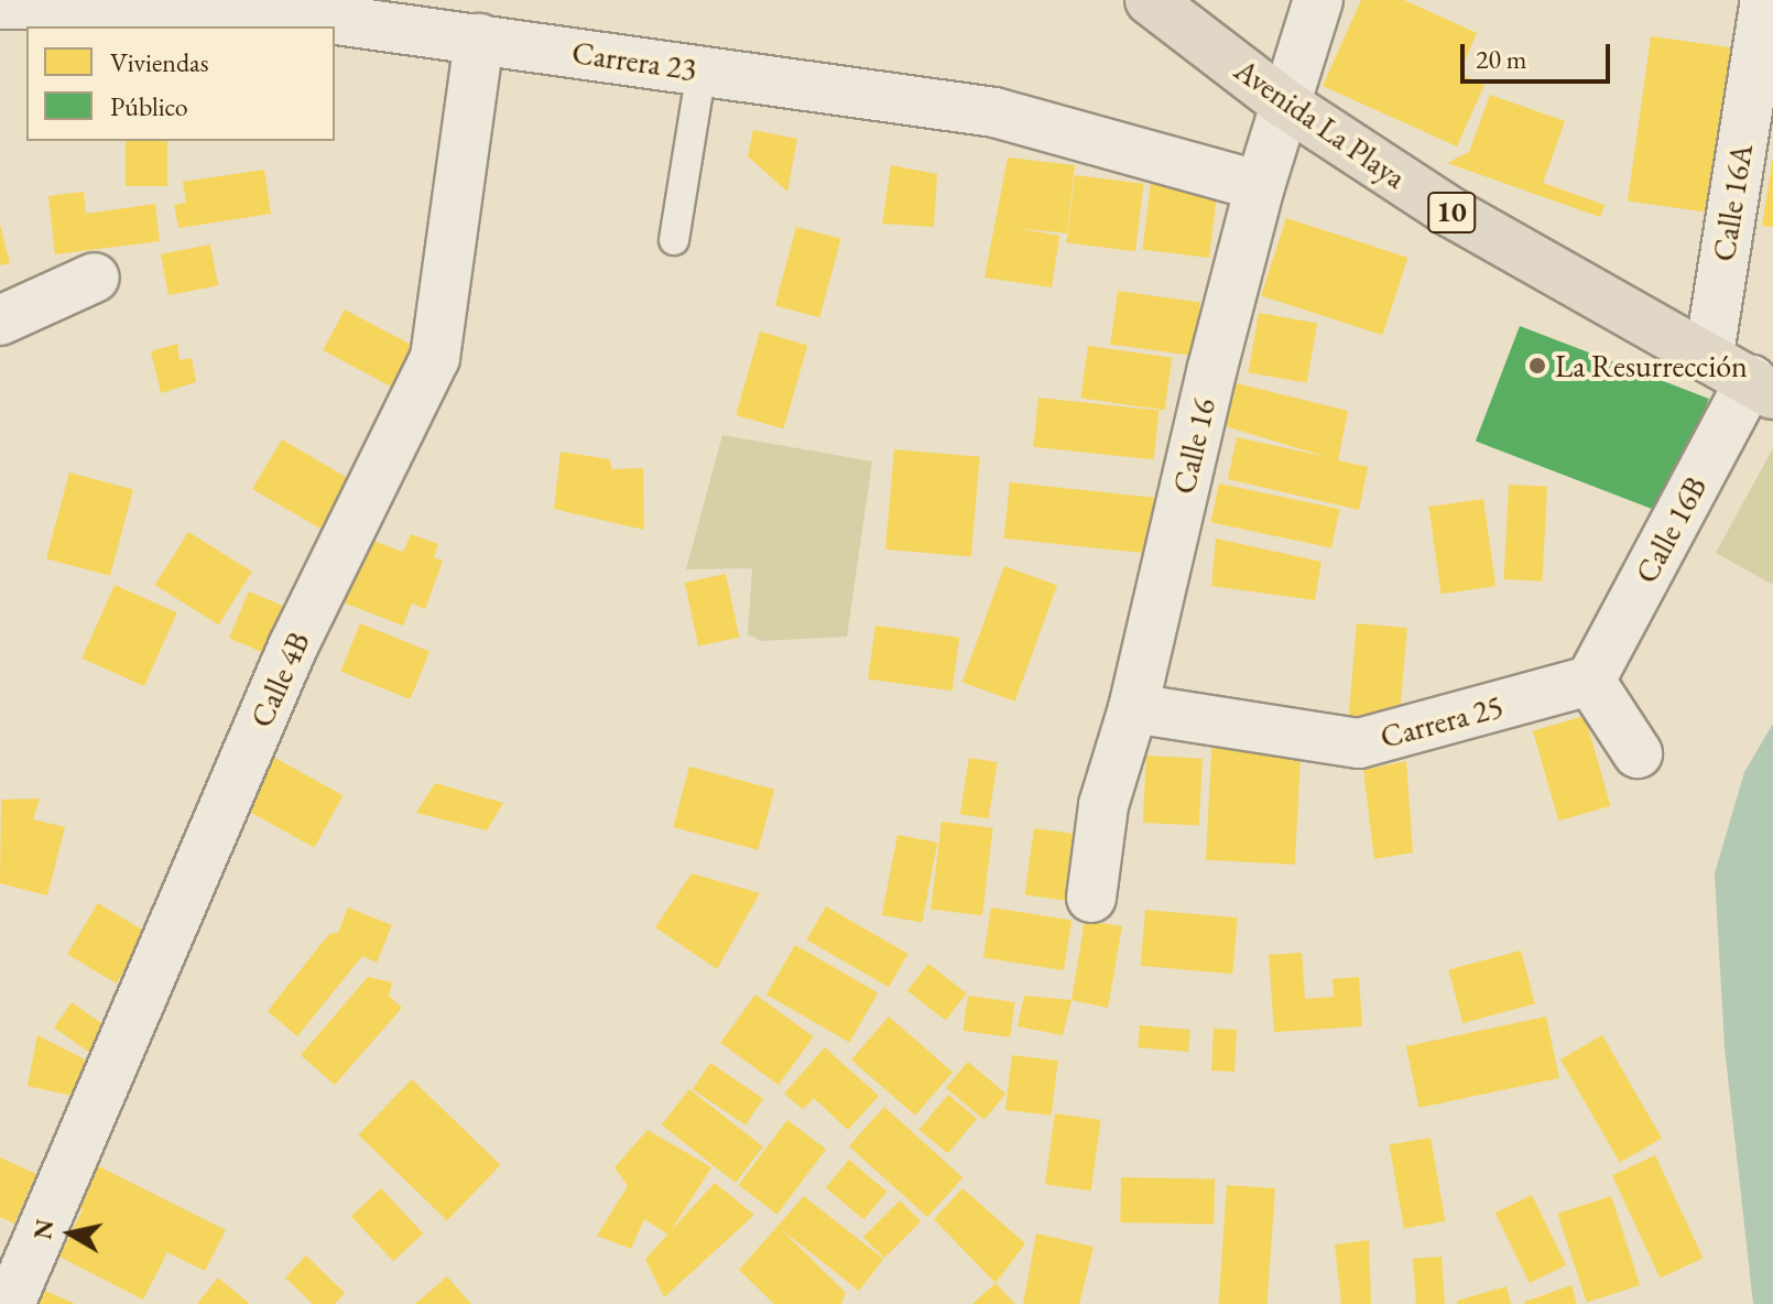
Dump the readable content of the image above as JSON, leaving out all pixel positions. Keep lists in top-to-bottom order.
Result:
{
  "streets": {
    "main road": ["Avenida La Playa", "10"],
    "street": [
      "Carrera 23",
      "Calle 16A",
      "Calle 16",
      "Calle 16B",
      "Calle 4B",
      "Carrera 25"
    ]
  },
  "crossings": [
    ["Carrera 23", "Calle 16"],
    ["Carrera 23", "Calle 4B"],
    ["Avenida La Playa", "Calle 16A"],
    ["Avenida La Playa", "Calle 16"],
    ["Avenida La Playa", "Calle 16B"],
    ["Calle 16", "Carrera 25"],
    ["Calle 16B", "Carrera 25"]
  ],
  "places": ["La Resurrección"],
  "legend": ["Viviendas", "Público"],
  "scale_bar": "20 m",
  "north": "left"
}
